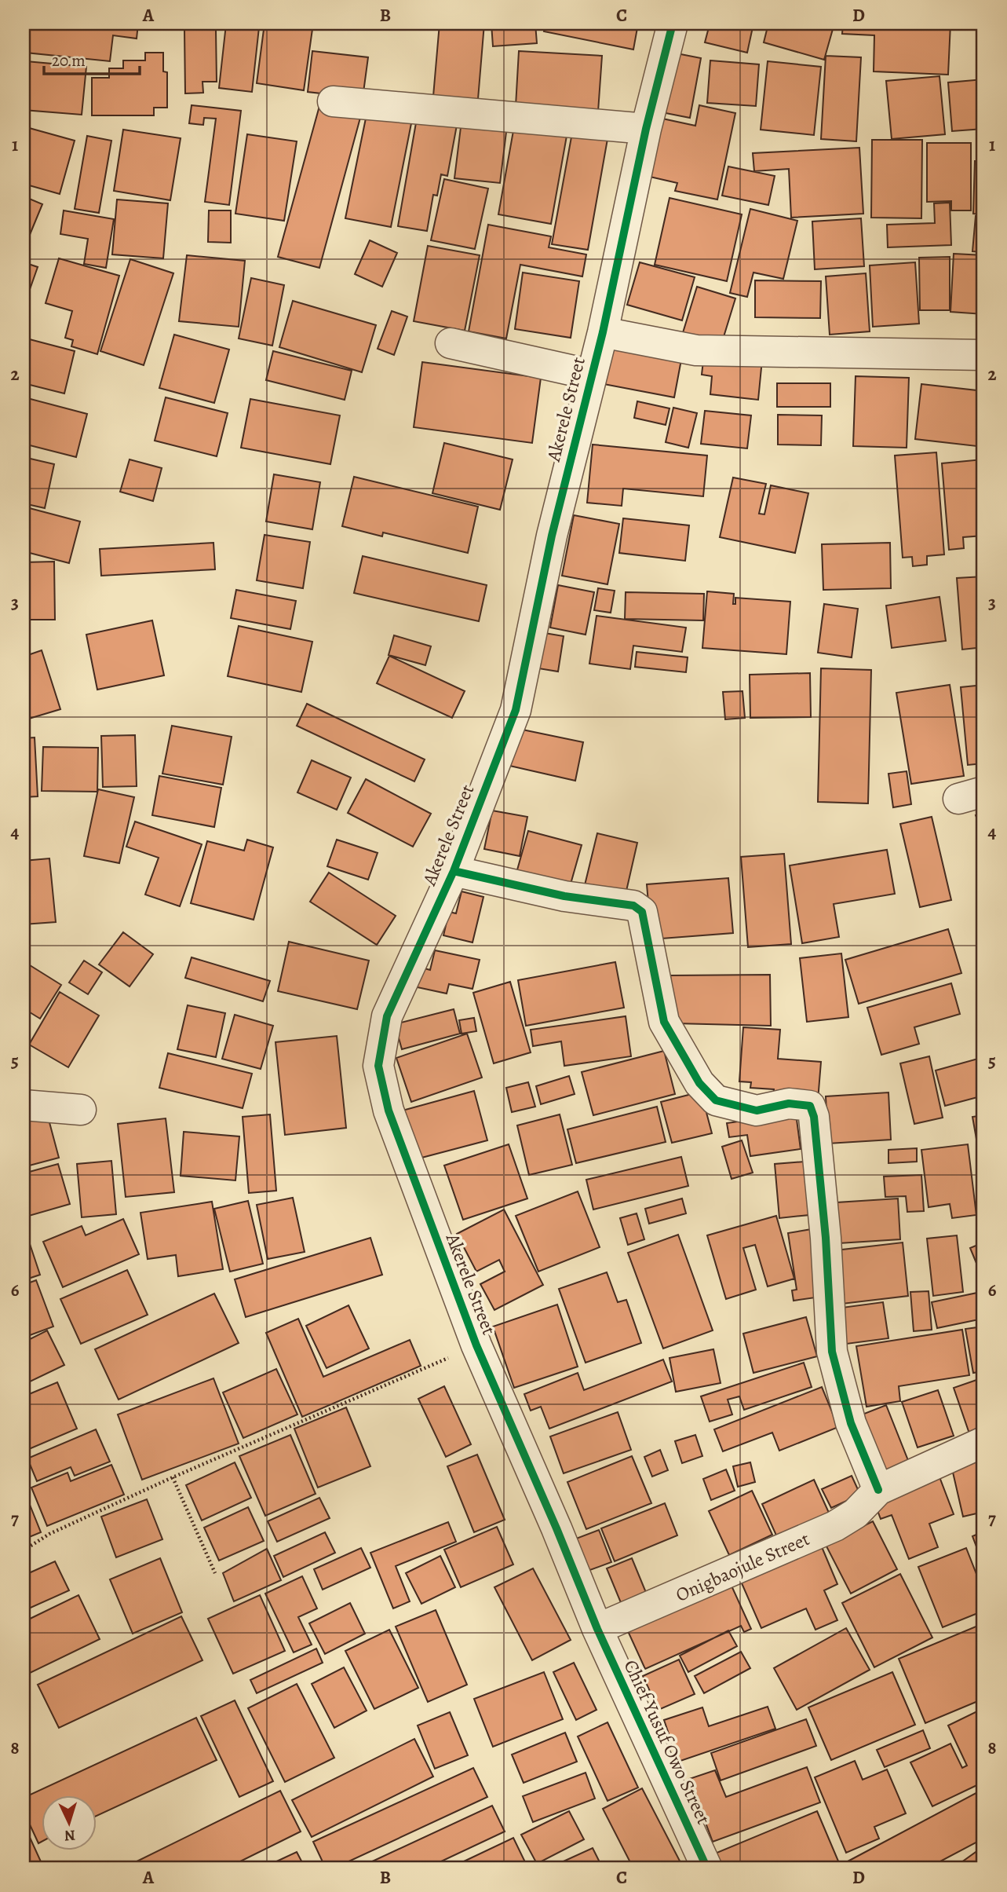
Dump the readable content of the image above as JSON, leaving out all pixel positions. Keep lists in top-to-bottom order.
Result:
{
  "streets": {
    "street": ["Akerele Street", "Onigbaojule Street", "Chief Yusuf Owo Street"]
  },
  "crossings": [
    ["Akerele Street", "Onigbaojule Street"],
    ["Akerele Street", "Chief Yusuf Owo Street"],
    ["Onigbaojule Street", "Chief Yusuf Owo Street"]
  ],
  "scale_bar": "20 m",
  "north": "bottom",
  "grid": {
    "columns": [
      "A",
      "B",
      "C",
      "D"
    ],
    "rows": [
      "1",
      "2",
      "3",
      "4",
      "5",
      "6",
      "7",
      "8"
    ]
  }
}
